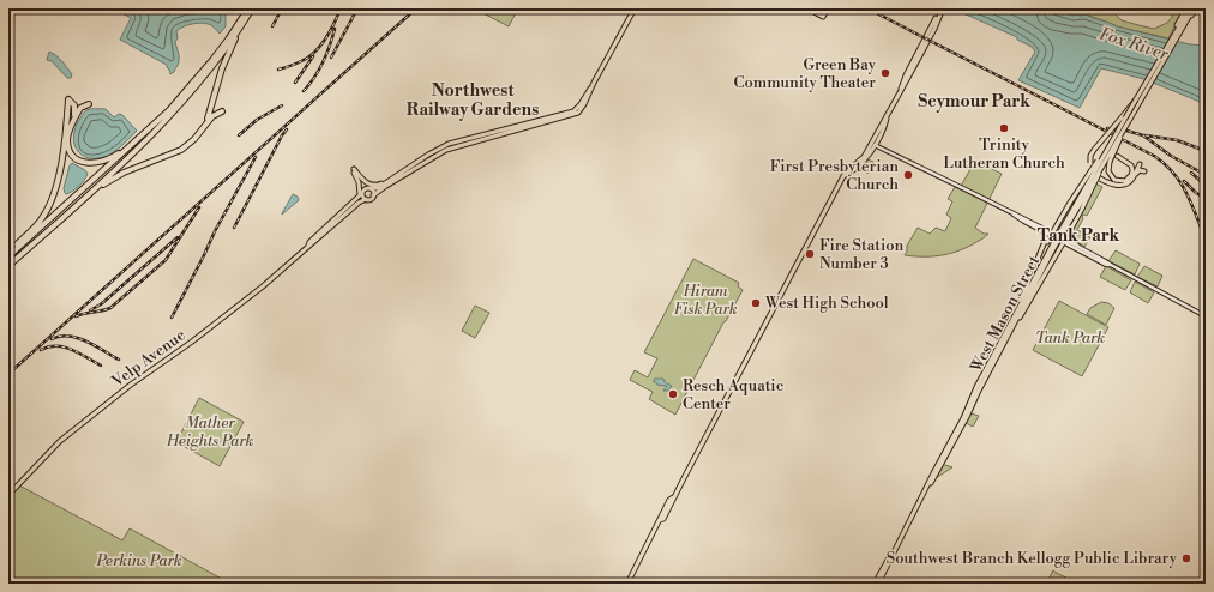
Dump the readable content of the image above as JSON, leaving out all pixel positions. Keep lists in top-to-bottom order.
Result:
{
  "streets": {
    "main road": ["West Mason Street", "Velp Avenue"]
  },
  "districts": ["Northwest Railway Gardens", "Seymour Park", "Tank Park"],
  "water": ["Fox River"],
  "parks": [
    "Hiram Fisk Park",
    "Tank Park",
    "Mather Heights Park",
    "Perkins Park"
  ],
  "places": [
    "Green Bay Community Theater",
    "Trinity Lutheran Church",
    "First Presbyterian Church",
    "Fire Station Number 3",
    "West High School",
    "Resch Aquatic Center",
    "Southwest Branch Kellogg Public Library"
  ]
}
